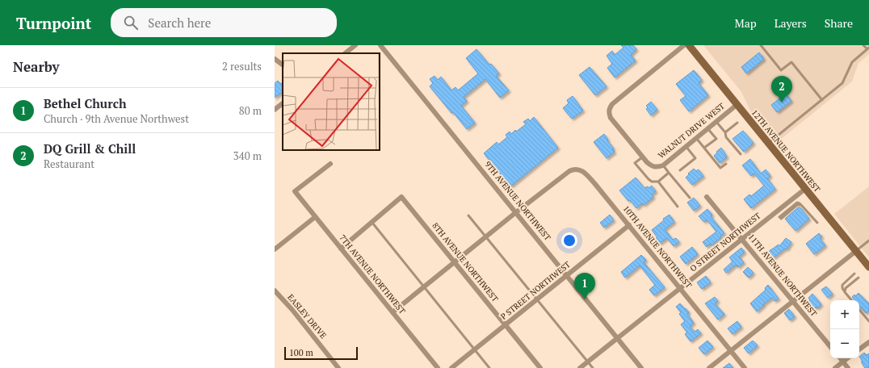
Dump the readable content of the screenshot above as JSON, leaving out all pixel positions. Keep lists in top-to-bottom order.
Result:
{
  "streets": {
    "main road": ["12TH AVENUE NORTHWEST"],
    "street": [
      "WALNUT DRIVE WEST",
      "9TH AVENUE NORTHWEST",
      "O STREET NORTHWEST",
      "10TH AVENUE NORTHWEST",
      "8TH AVENUE NORTHWEST",
      "7TH AVENUE NORTHWEST",
      "11TH AVENUE NORTHWEST",
      "P STREET NORTHWEST",
      "EASLEY DRIVE"
    ]
  },
  "crossings": [
    ["WALNUT DRIVE WEST", "12TH AVENUE NORTHWEST"],
    ["12TH AVENUE NORTHWEST", "O STREET NORTHWEST"],
    ["9TH AVENUE NORTHWEST", "O STREET NORTHWEST"],
    ["9TH AVENUE NORTHWEST", "10TH AVENUE NORTHWEST"],
    ["9TH AVENUE NORTHWEST", "P STREET NORTHWEST"],
    ["O STREET NORTHWEST", "10TH AVENUE NORTHWEST"],
    ["O STREET NORTHWEST", "11TH AVENUE NORTHWEST"],
    ["10TH AVENUE NORTHWEST", "8TH AVENUE NORTHWEST"],
    ["10TH AVENUE NORTHWEST", "7TH AVENUE NORTHWEST"],
    ["10TH AVENUE NORTHWEST", "P STREET NORTHWEST"],
    ["8TH AVENUE NORTHWEST", "P STREET NORTHWEST"]
  ],
  "scale_bar": "100 m",
  "page": {
    "header": "Turnpoint",
    "search": "Search here",
    "nav": ["Map", "Layers", "Share"],
    "heading": ["Nearby", "2 results"],
    "pins": ["2", "1"],
    "list": [
      {
        "mark": "1",
        "name": "Bethel Church",
        "note": "Church · 9th Avenue Northwest",
        "value": "80 m"
      },
      {
        "mark": "2",
        "name": "DQ Grill & Chill",
        "note": "Restaurant",
        "value": "340 m"
      }
    ],
    "map_buttons": ["+", "−"],
    "scale": "100 m"
  }
}
